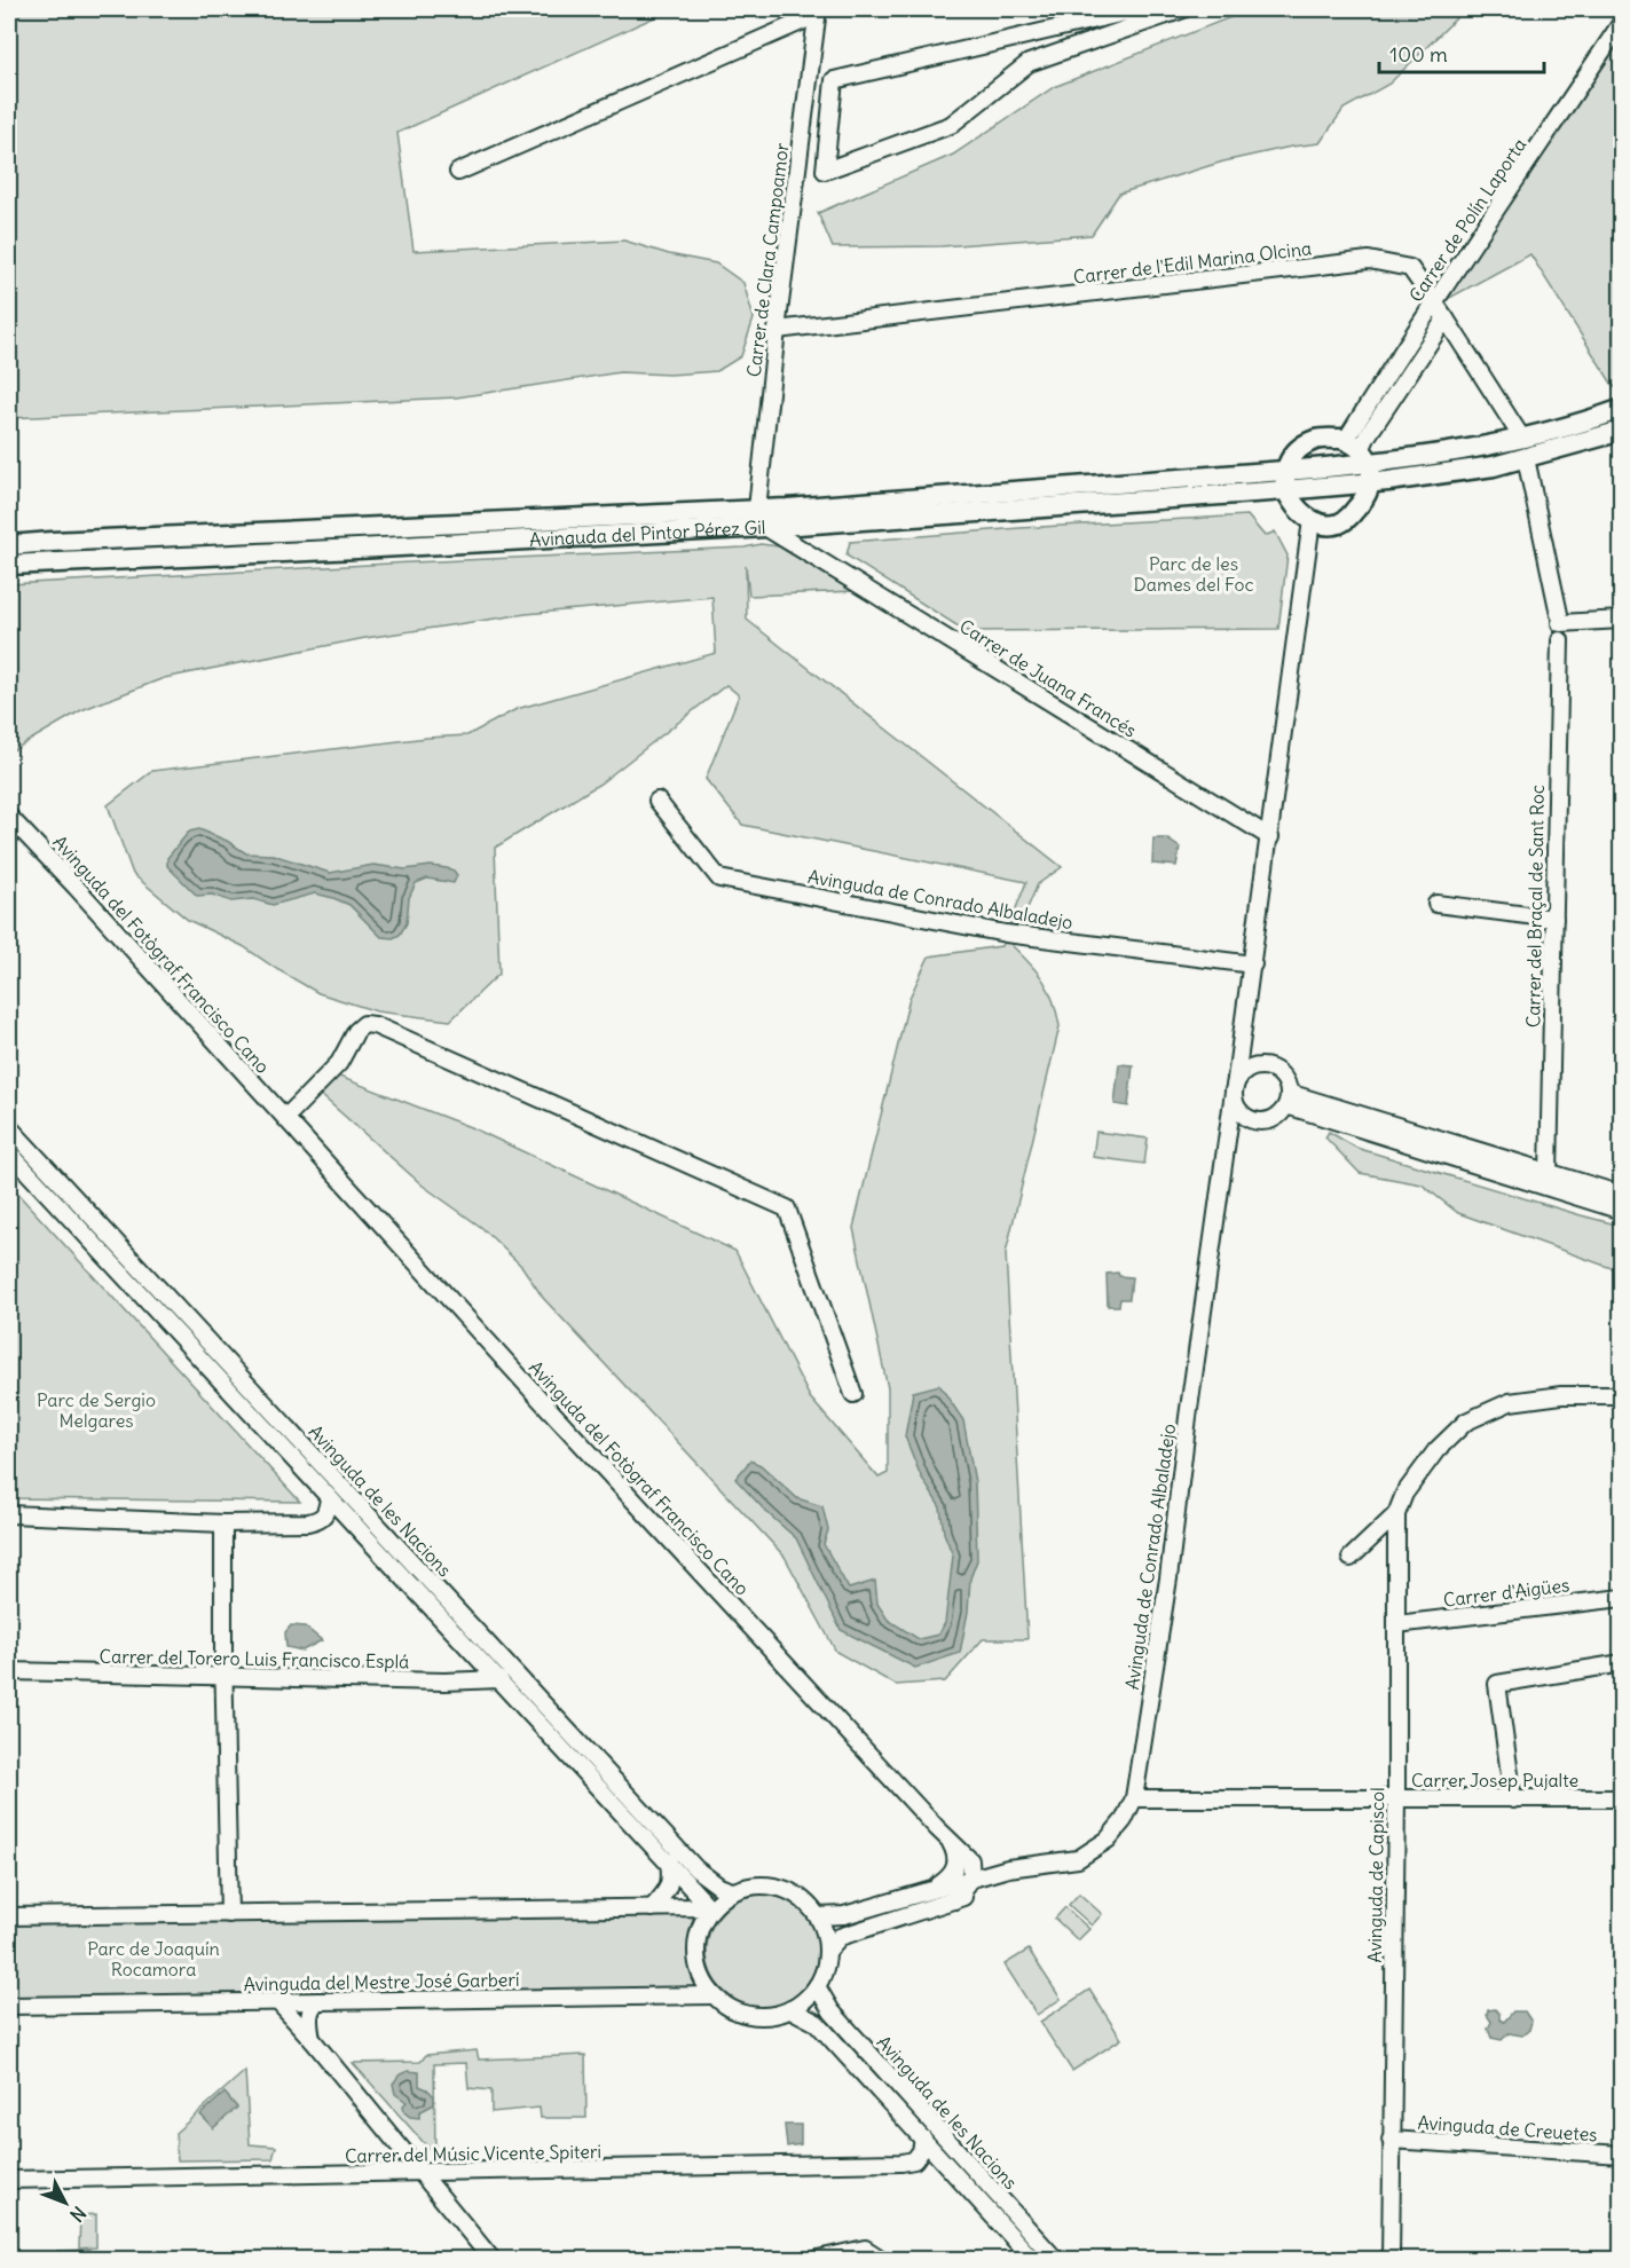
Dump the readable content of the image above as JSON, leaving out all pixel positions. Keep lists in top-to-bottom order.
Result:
{
  "streets": {
    "main road": ["Avinguda del Pintor Pérez Gil"],
    "street": [
      "Carrer de Polín Laporta",
      "Carrer de Clara Campoamor",
      "Carrer de l'Edil Marina Olcina",
      "Carrer de Juana Francés",
      "Avinguda de Conrado Albaladejo",
      "Carrer del Braçal de Sant Roc",
      "Avinguda del Fotògraf Francisco Cano",
      "Avinguda de les Nacions",
      "Carrer d'Aigües",
      "Carrer del Torero Luis Francisco Esplá",
      "Carrer Josep Pujalte",
      "Avinguda de Capiscol",
      "Avinguda del Mestre José Garberí",
      "Avinguda de Creuetes",
      "Carrer del Músic Vicente Spiteri"
    ]
  },
  "crossings": [
    ["Carrer de Polín Laporta", "Carrer de l'Edil Marina Olcina"],
    ["Carrer de Polín Laporta", "Avinguda del Pintor Pérez Gil"],
    ["Carrer de Clara Campoamor", "Carrer de l'Edil Marina Olcina"],
    ["Carrer de Clara Campoamor", "Avinguda del Pintor Pérez Gil"],
    ["Carrer de Clara Campoamor", "Carrer de Juana Francés"],
    ["Carrer de l'Edil Marina Olcina", "Avinguda del Pintor Pérez Gil"],
    ["Avinguda del Pintor Pérez Gil", "Carrer de Juana Francés"],
    ["Carrer de Juana Francés", "Avinguda de Conrado Albaladejo"],
    ["Avinguda de Conrado Albaladejo", "Carrer Josep Pujalte"],
    ["Avinguda de les Nacions", "Carrer del Torero Luis Francisco Esplá"],
    ["Avinguda de les Nacions", "Avinguda del Mestre José Garberí"],
    ["Avinguda de les Nacions", "Carrer del Músic Vicente Spiteri"],
    ["Carrer d'Aigües", "Avinguda de Capiscol"],
    ["Carrer Josep Pujalte", "Avinguda de Capiscol"],
    ["Avinguda de Capiscol", "Avinguda de Creuetes"]
  ],
  "parks": ["Parc de les Dames del Foc", "Parc de Sergio Melgares", "Parc de Joaquín Rocamora"],
  "scale_bar": "100 m",
  "north": "bottom right"
}
